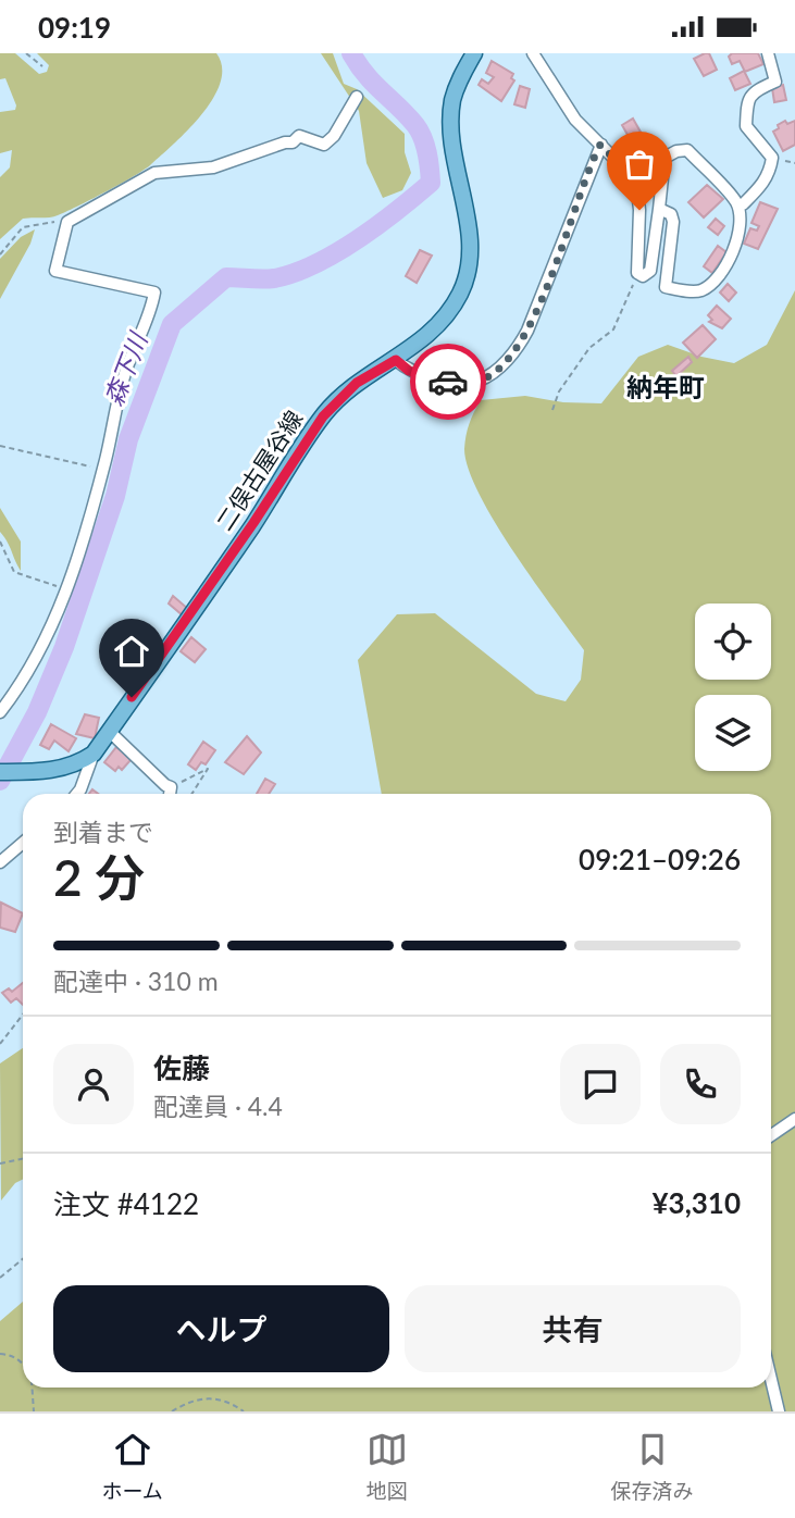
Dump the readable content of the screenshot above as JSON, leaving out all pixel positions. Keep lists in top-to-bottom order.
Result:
{
  "streets": {
    "main road": ["二俣古屋谷線"]
  },
  "districts": ["納年町"],
  "water": ["森下川"],
  "page": {
    "status": "09:19",
    "heading": ["2 分", "到着まで", "09:21–09:26"],
    "panel": [
      "佐藤",
      "配達員 · 4.4",
      "注文 #4122",
      "¥3,310"
    ],
    "bar": "配達中 · 310 m",
    "buttons": ["ヘルプ", "共有"],
    "tabs": ["ホーム", "地図", "保存済み"]
  }
}
